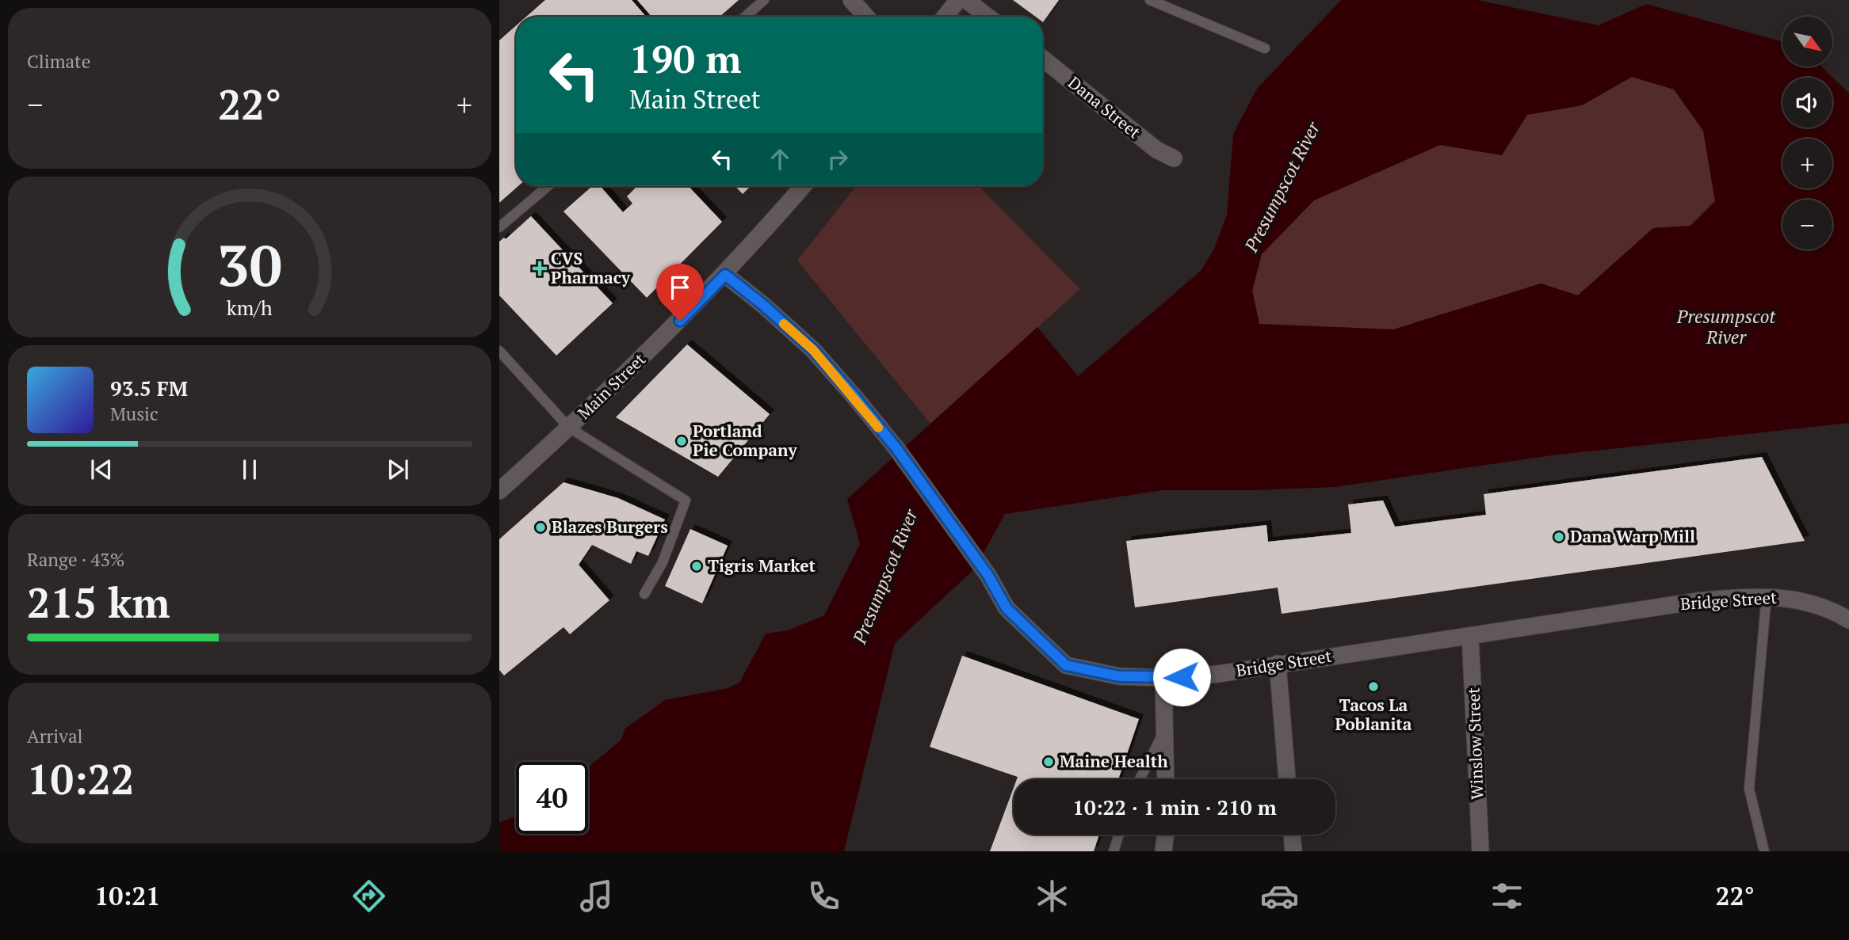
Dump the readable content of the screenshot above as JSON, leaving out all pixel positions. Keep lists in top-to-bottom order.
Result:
{
  "streets": {
    "street": [
      "Dana Street",
      "Main Street",
      "Bridge Street",
      "Winslow Street"
    ]
  },
  "crossings": [
    ["Main Street", "Bridge Street"],
    ["Bridge Street", "Winslow Street"]
  ],
  "water": ["Presumpscot River"],
  "places": {
    "health": ["CVS Pharmacy"],
    "other": [
      "Portland Pie Company",
      "Blazes Burgers",
      "Dana Warp Mill",
      "Tigris Market",
      "Tacos La Poblanita",
      "Maine Health"
    ]
  },
  "north": "bottom right",
  "page": {
    "tile": [
      "Climate",
      ["Range · 43%", "215 km"],
      ["Arrival", "10:22"]
    ],
    "map_buttons": ["+", "−"],
    "turn": ["190 m", "Main Street"],
    "heat": ["−", "22°", "+"],
    "song": ["93.5 FM", "Music"],
    "limit": "40",
    "trip": "10:22 · 1 min · 210 m",
    "tabs": ["10:21", "22°"],
    "gauge": ["30", "km/h"]
  }
}
